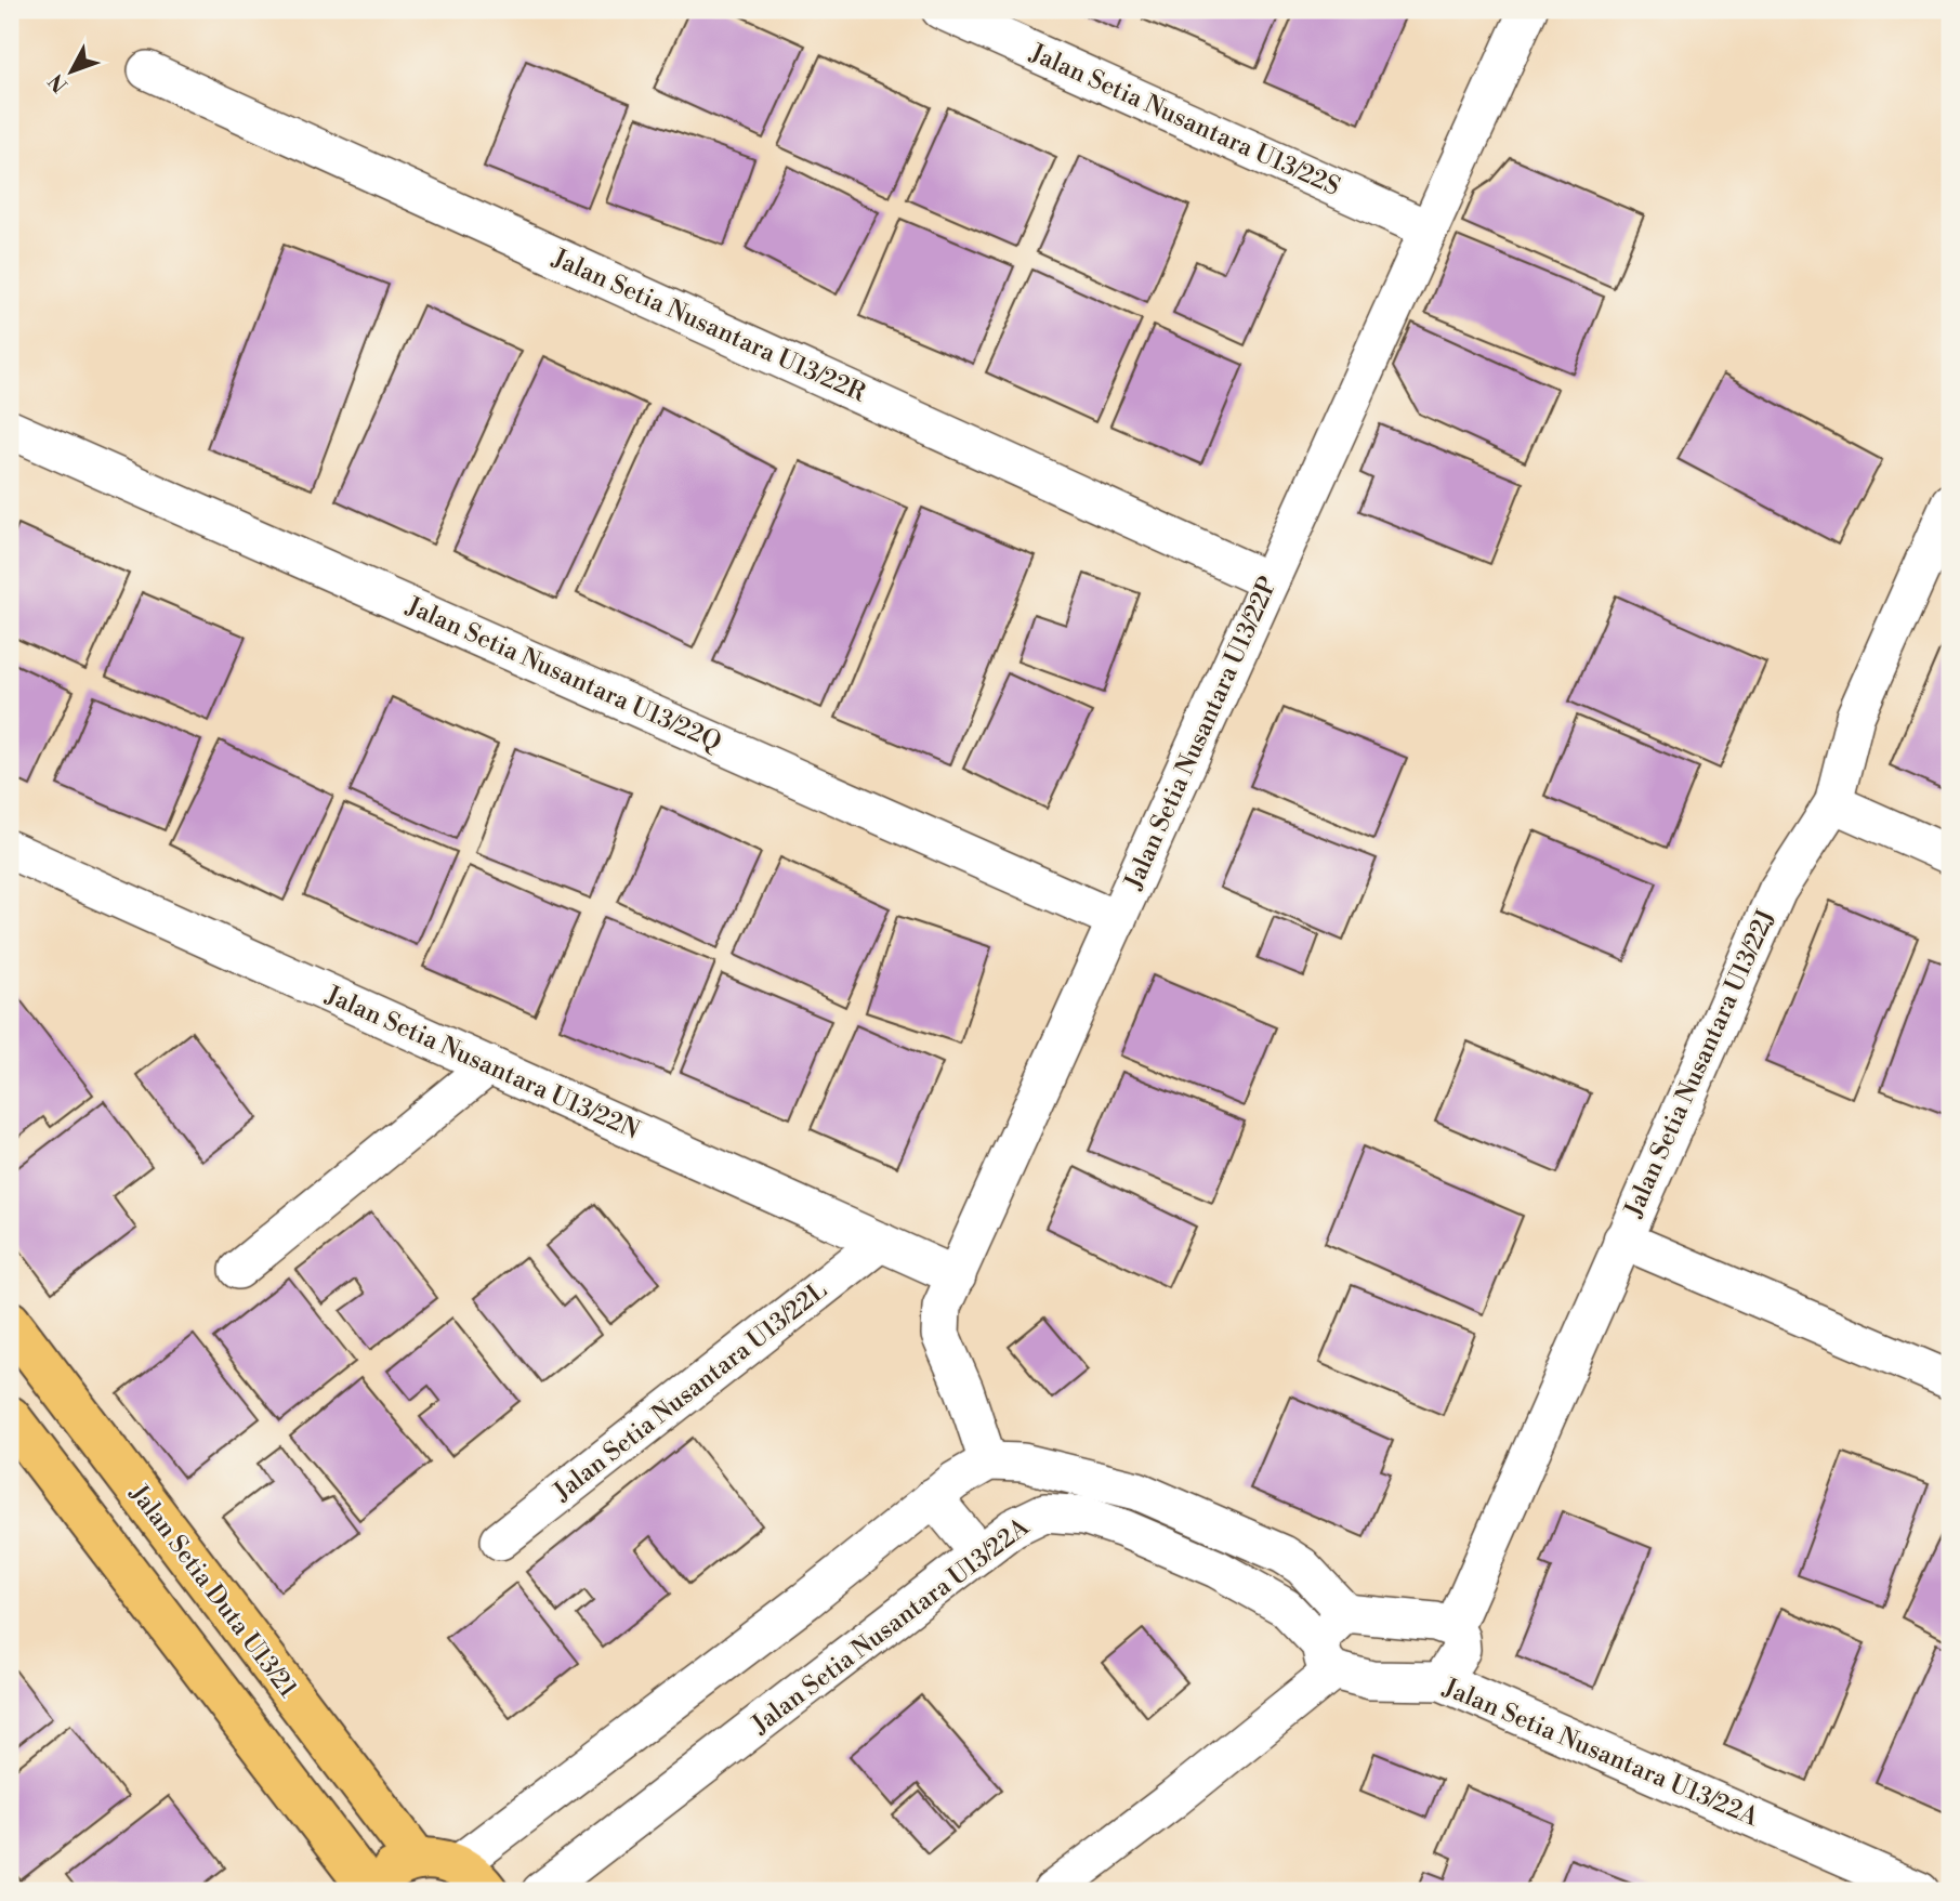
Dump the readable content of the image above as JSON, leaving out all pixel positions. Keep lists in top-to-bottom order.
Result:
{
  "streets": {
    "main road": ["Jalan Setia Duta U13/21"],
    "street": [
      "Jalan Setia Nusantara U13/22S",
      "Jalan Setia Nusantara U13/22R",
      "Jalan Setia Nusantara U13/22Q",
      "Jalan Setia Nusantara U13/22P",
      "Jalan Setia Nusantara U13/22N",
      "Jalan Setia Nusantara U13/22J",
      "Jalan Setia Nusantara U13/22L",
      "Jalan Setia Nusantara U13/22A"
    ]
  },
  "crossings": [
    ["Jalan Setia Nusantara U13/22S", "Jalan Setia Nusantara U13/22P"],
    ["Jalan Setia Nusantara U13/22R", "Jalan Setia Nusantara U13/22P"],
    ["Jalan Setia Nusantara U13/22Q", "Jalan Setia Nusantara U13/22P"],
    ["Jalan Setia Nusantara U13/22P", "Jalan Setia Nusantara U13/22N"],
    ["Jalan Setia Nusantara U13/22P", "Jalan Setia Nusantara U13/22A"],
    ["Jalan Setia Nusantara U13/22N", "Jalan Setia Nusantara U13/22L"],
    ["Jalan Setia Nusantara U13/22J", "Jalan Setia Nusantara U13/22A"]
  ],
  "north": "bottom left"
}
